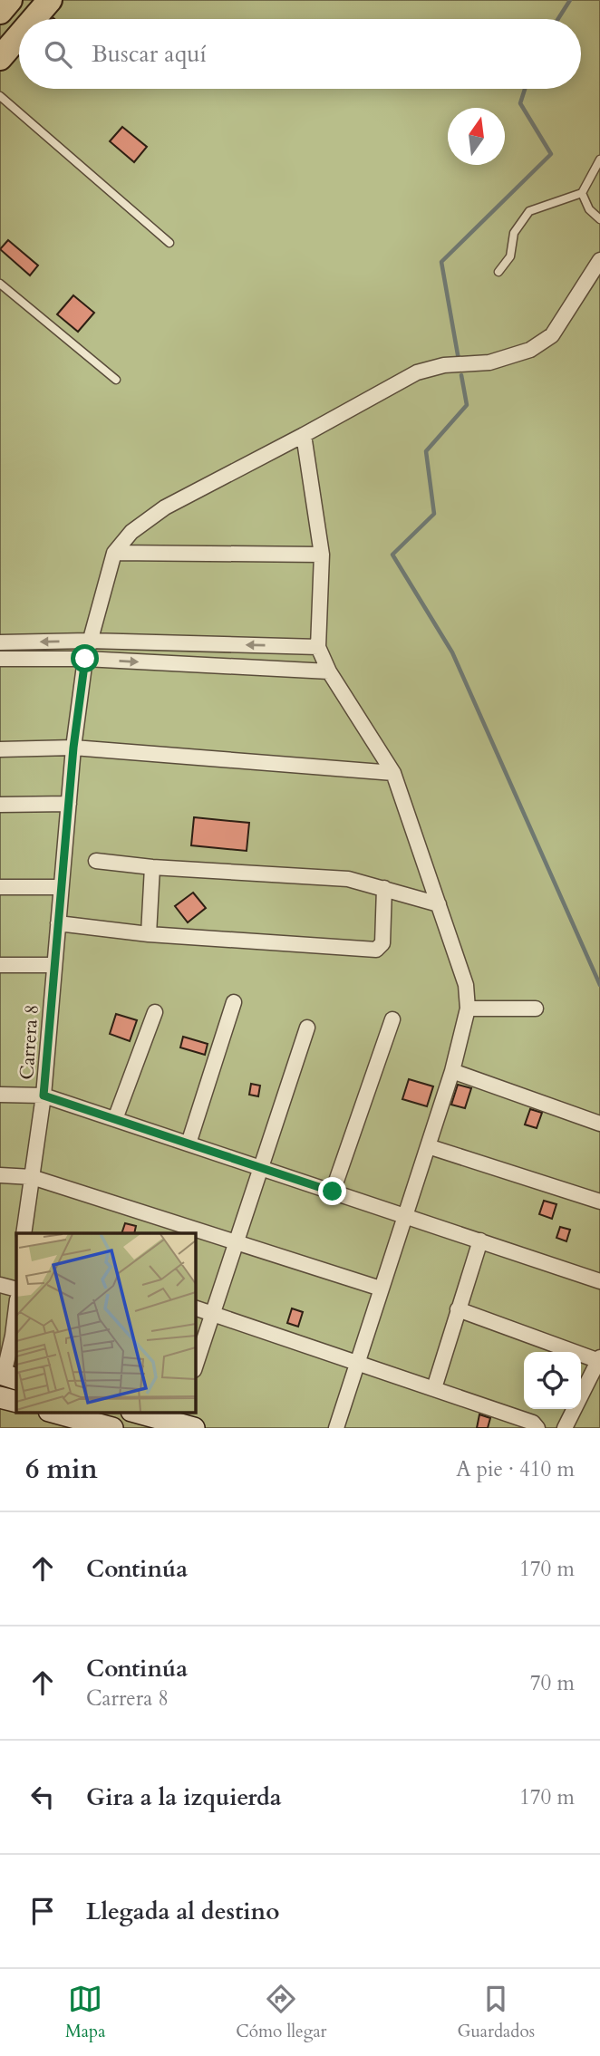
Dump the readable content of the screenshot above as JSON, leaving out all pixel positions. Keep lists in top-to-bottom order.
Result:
{
  "streets": {
    "street": ["Carrera 8"]
  },
  "north": "top",
  "page": {
    "search": "Buscar aquí",
    "heading": ["6 min", "A pie · 410 m"],
    "list": [
      ["Continúa", "170 m"],
      ["Continúa", "Carrera 8", "70 m"],
      ["Gira a la izquierda", "170 m"],
      "Llegada al destino"
    ],
    "nav": ["Mapa", "Cómo llegar", "Guardados"]
  }
}
